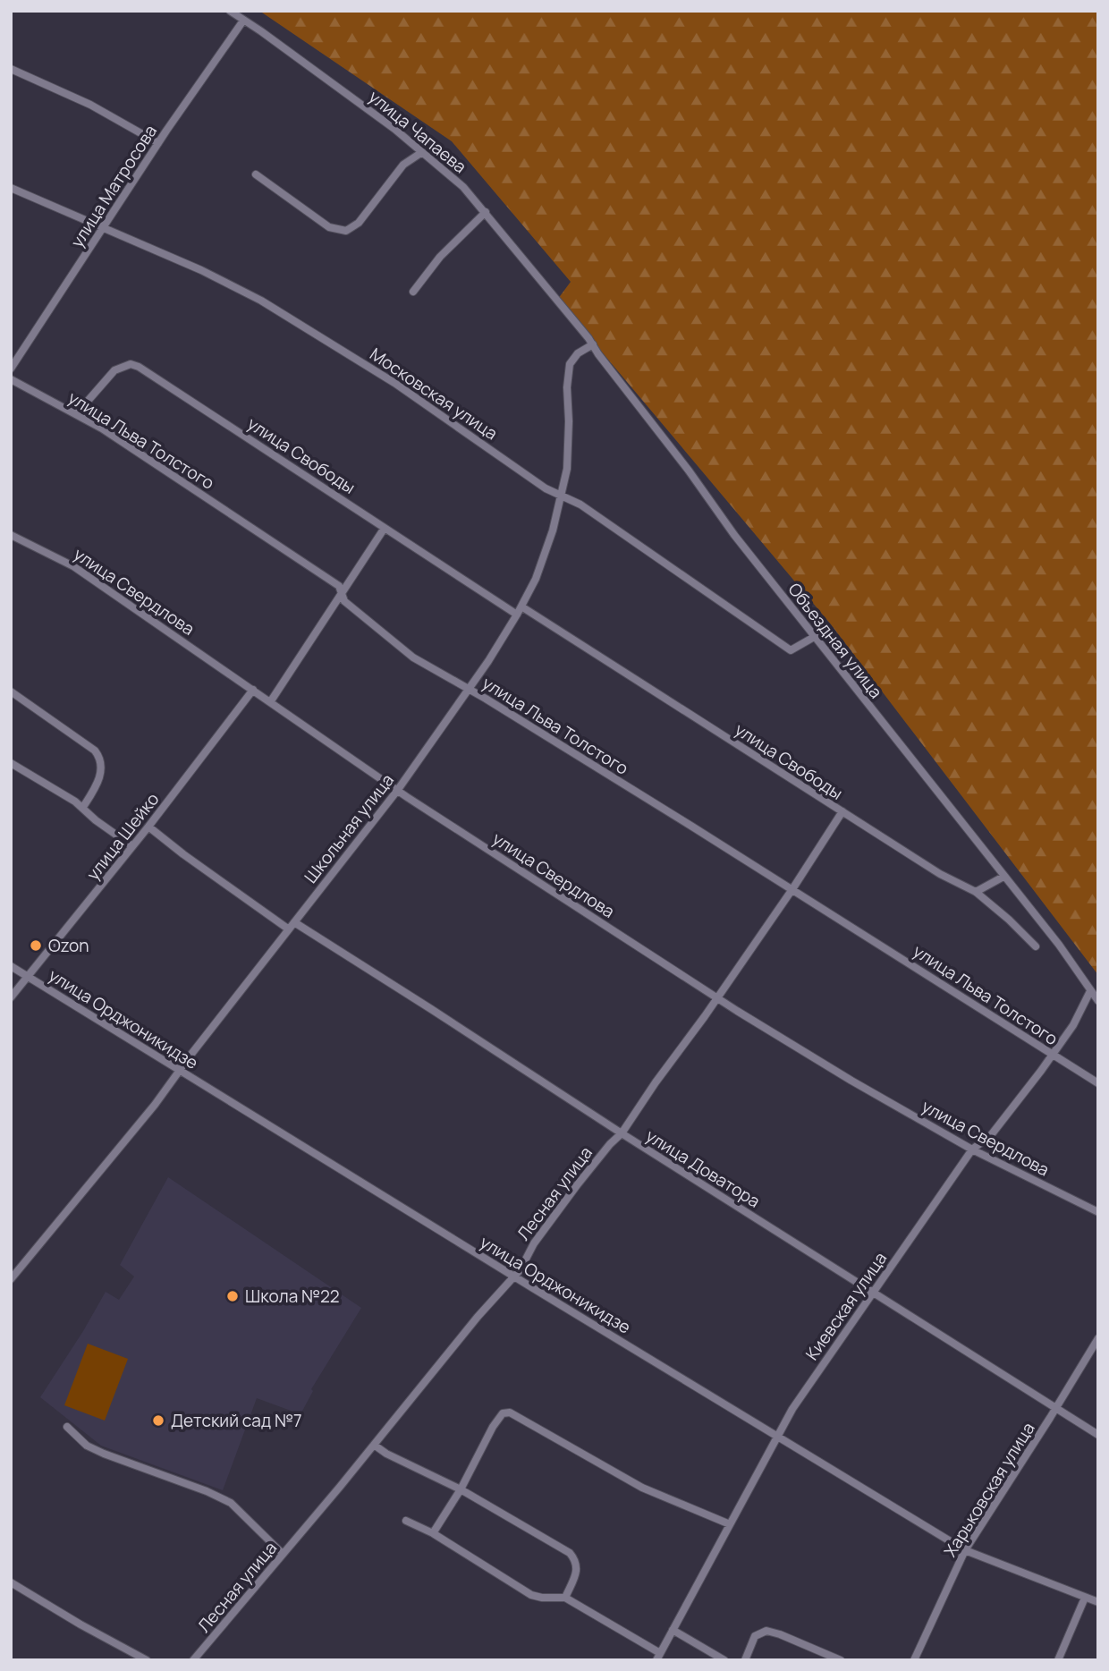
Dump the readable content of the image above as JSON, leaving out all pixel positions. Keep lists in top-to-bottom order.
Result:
{
  "streets": {
    "street": [
      "улица Чапаева",
      "улица Матросова",
      "Московская улица",
      "улица Льва Толстого",
      "улица Свободы",
      "улица Свердлова",
      "Объездная улица",
      "Школьная улица",
      "улица Шейко",
      "улица Орджоникидзе",
      "улица Доватора",
      "Лесная улица",
      "Киевская улица",
      "Харьковская улица"
    ]
  },
  "crossings": [
    ["улица Чапаева", "улица Матросова"],
    ["улица Чапаева", "Объездная улица"],
    ["улица Матросова", "Московская улица"],
    ["Московская улица", "Объездная улица"],
    ["Московская улица", "Школьная улица"],
    ["улица Льва Толстого", "улица Свободы"],
    ["улица Льва Толстого", "Школьная улица"],
    ["улица Льва Толстого", "Лесная улица"],
    ["улица Льва Толстого", "Киевская улица"],
    ["улица Свободы", "Школьная улица"],
    ["улица Свободы", "Лесная улица"],
    ["улица Свердлова", "Школьная улица"],
    ["улица Свердлова", "улица Шейко"],
    ["улица Свердлова", "Лесная улица"],
    ["улица Свердлова", "Киевская улица"],
    ["Объездная улица", "Школьная улица"],
    ["Объездная улица", "Киевская улица"],
    ["Школьная улица", "улица Орджоникидзе"],
    ["Школьная улица", "улица Доватора"],
    ["улица Шейко", "улица Орджоникидзе"],
    ["улица Шейко", "улица Доватора"],
    ["улица Орджоникидзе", "Лесная улица"],
    ["улица Орджоникидзе", "Киевская улица"],
    ["улица Орджоникидзе", "Харьковская улица"],
    ["улица Доватора", "Лесная улица"],
    ["улица Доватора", "Киевская улица"],
    ["улица Доватора", "Харьковская улица"]
  ],
  "places": ["Ozon", "Школа №22", "Детский сад №7"]
}
